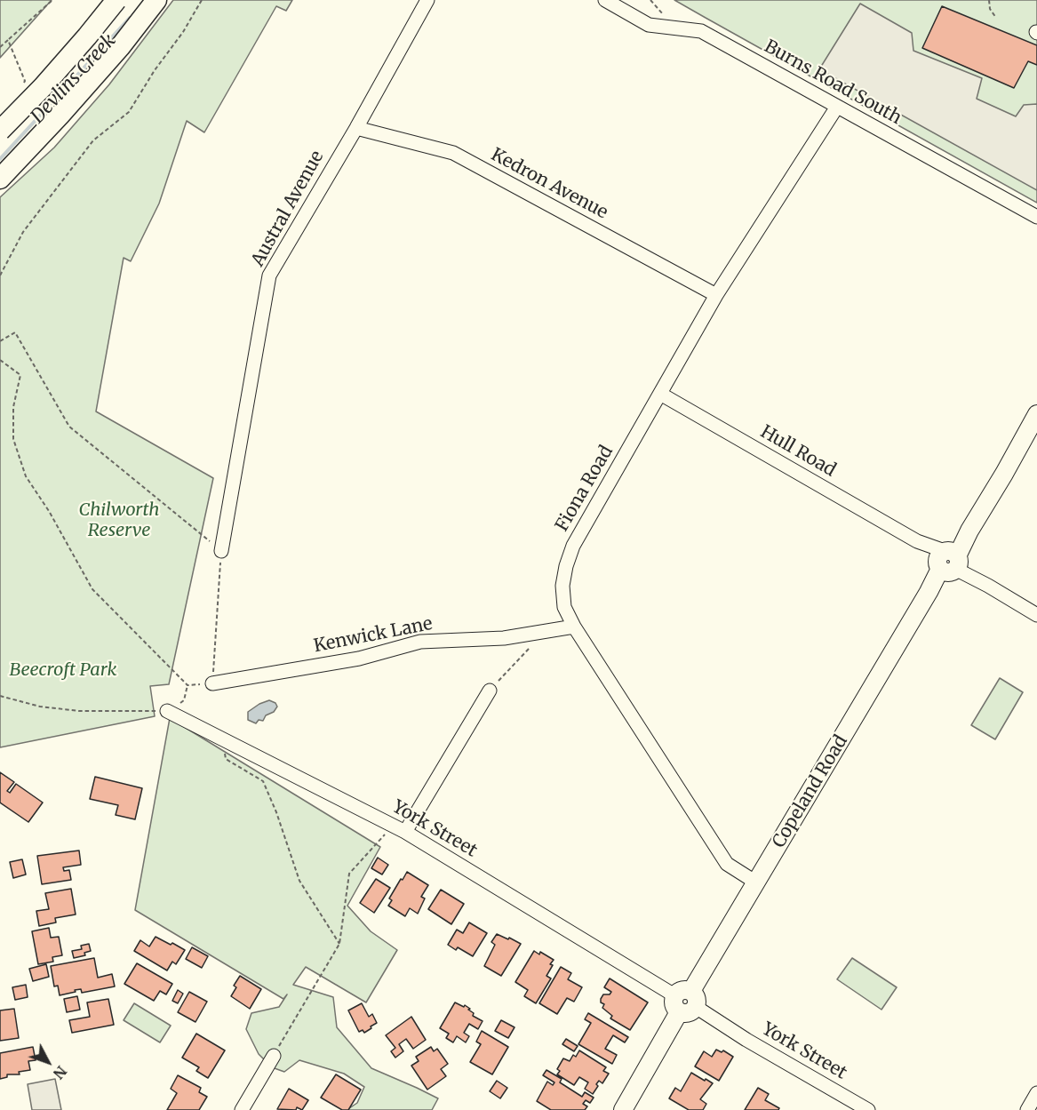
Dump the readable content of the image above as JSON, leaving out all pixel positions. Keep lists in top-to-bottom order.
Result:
{
  "streets": {
    "main road": ["Copeland Road"],
    "street": [
      "Burns Road South",
      "Kedron Avenue",
      "Austral Avenue",
      "Hull Road",
      "Fiona Road",
      "Kenwick Lane",
      "York Street"
    ]
  },
  "crossings": [
    ["Burns Road South", "Fiona Road"],
    ["Kedron Avenue", "Austral Avenue"],
    ["Kedron Avenue", "Fiona Road"],
    ["Hull Road", "Fiona Road"],
    ["Hull Road", "Copeland Road"],
    ["Fiona Road", "Kenwick Lane"],
    ["Fiona Road", "Copeland Road"],
    ["Copeland Road", "York Street"]
  ],
  "water": ["Devlins Creek"],
  "parks": ["Chilworth Reserve", "Beecroft Park"],
  "north": "bottom right"
}
